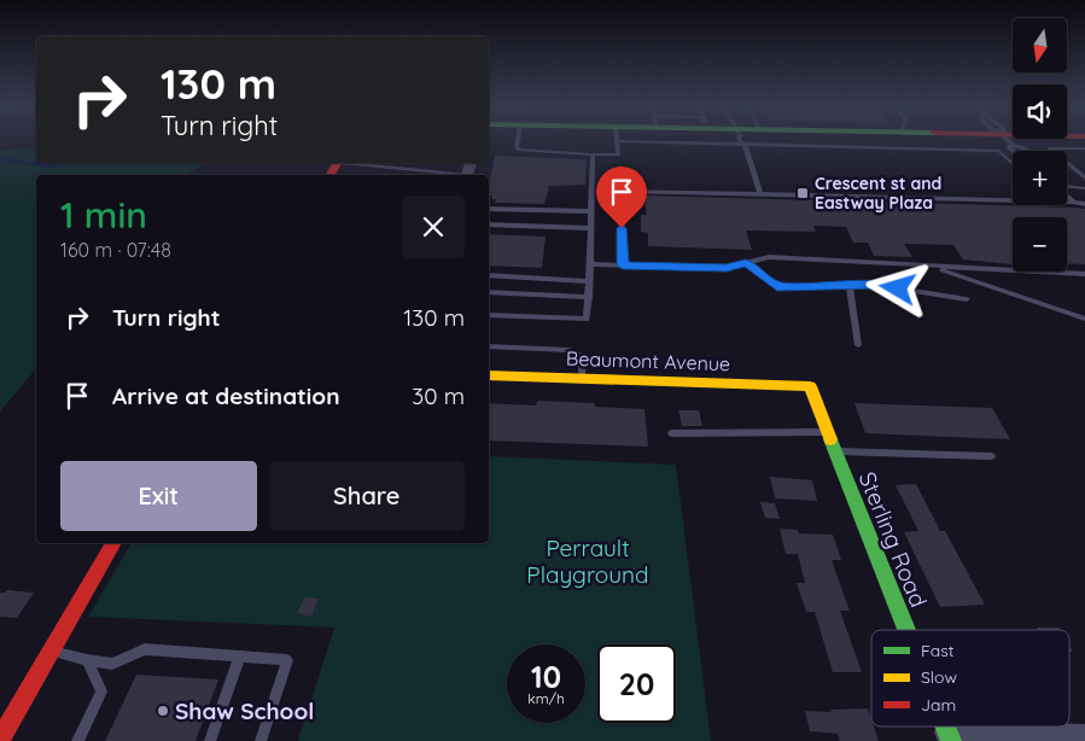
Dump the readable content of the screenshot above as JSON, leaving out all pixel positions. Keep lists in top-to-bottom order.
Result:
{
  "streets": {
    "main road": ["Beaumont Avenue", "Sterling Road"]
  },
  "crossings": [
    ["Beaumont Avenue", "Sterling Road"]
  ],
  "parks": ["Perrault Playground"],
  "places": {
    "transit": ["Crescent st and Eastway Plaza"],
    "other": ["Shaw School"]
  },
  "legend": ["Fast", "Slow", "Jam"],
  "north": "bottom",
  "page": {
    "map_buttons": ["+", "−"],
    "turn": ["130 m", "Turn right"],
    "heading": ["1 min", "160 m · 07:48"],
    "list": [
      {
        "name": "Turn right",
        "value": "130 m"
      },
      {
        "name": "Arrive at destination",
        "value": "30 m"
      }
    ],
    "buttons": ["Exit", "Share"],
    "speed": "10 km/h",
    "limit": "20"
  }
}
